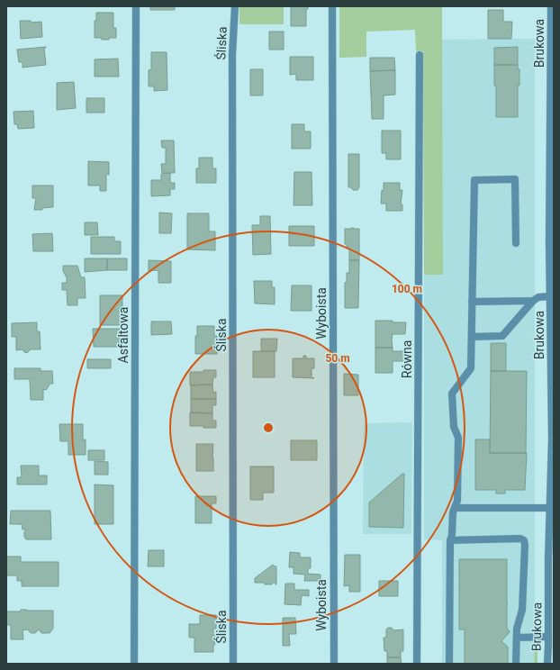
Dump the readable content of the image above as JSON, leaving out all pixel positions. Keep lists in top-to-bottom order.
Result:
{
  "streets": {
    "street": [
      "Śliska",
      "Brukowa",
      "Wyboista",
      "Asfaltowa",
      "Równa"
    ]
  },
  "rings": ["100 m", "50 m"]
}
